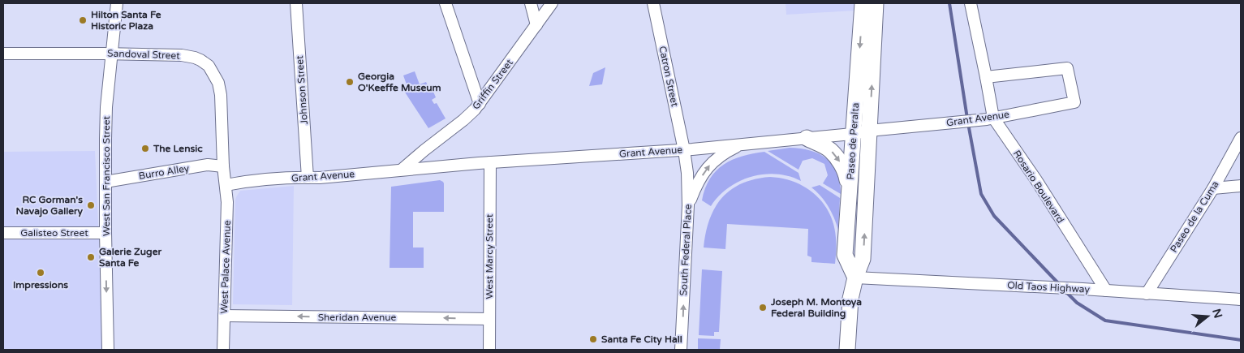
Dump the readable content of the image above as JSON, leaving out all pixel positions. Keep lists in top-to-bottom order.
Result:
{
  "streets": {
    "main road": ["Paseo de Peralta"],
    "street": [
      "Sandoval Street",
      "Catron Street",
      "Griffin Street",
      "Johnson Street",
      "Grant Avenue",
      "Burro Alley",
      "West San Francisco Street",
      "Rosario Boulevard",
      "Paseo de la Cuma",
      "Galisteo Street",
      "South Federal Place",
      "West Marcy Street",
      "West Palace Avenue",
      "Old Taos Highway",
      "Sheridan Avenue"
    ]
  },
  "crossings": [
    ["Sandoval Street", "Grant Avenue"],
    ["Sandoval Street", "Burro Alley"],
    ["Sandoval Street", "West San Francisco Street"],
    ["Sandoval Street", "West Palace Avenue"],
    ["Catron Street", "Grant Avenue"],
    ["Catron Street", "South Federal Place"],
    ["Griffin Street", "Grant Avenue"],
    ["Johnson Street", "Grant Avenue"],
    ["Grant Avenue", "Paseo de Peralta"],
    ["Grant Avenue", "Rosario Boulevard"],
    ["Grant Avenue", "South Federal Place"],
    ["Grant Avenue", "West Marcy Street"],
    ["Grant Avenue", "West Palace Avenue"],
    ["Paseo de Peralta", "Old Taos Highway"],
    ["Burro Alley", "West San Francisco Street"],
    ["West San Francisco Street", "Galisteo Street"],
    ["Rosario Boulevard", "Old Taos Highway"],
    ["Paseo de la Cuma", "Old Taos Highway"],
    ["West Marcy Street", "Sheridan Avenue"],
    ["West Palace Avenue", "Sheridan Avenue"]
  ],
  "one_way": ["South Federal Place", "Sheridan Avenue"],
  "places": [
    "Hilton Santa Fe Historic Plaza",
    "Georgia O'Keeffe Museum",
    "The Lensic",
    "RC Gorman's Navajo Gallery",
    "Galerie Zuger Santa Fe",
    "Impressions",
    "Joseph M. Montoya Federal Building",
    "Santa Fe City Hall"
  ],
  "north": "right"
}
